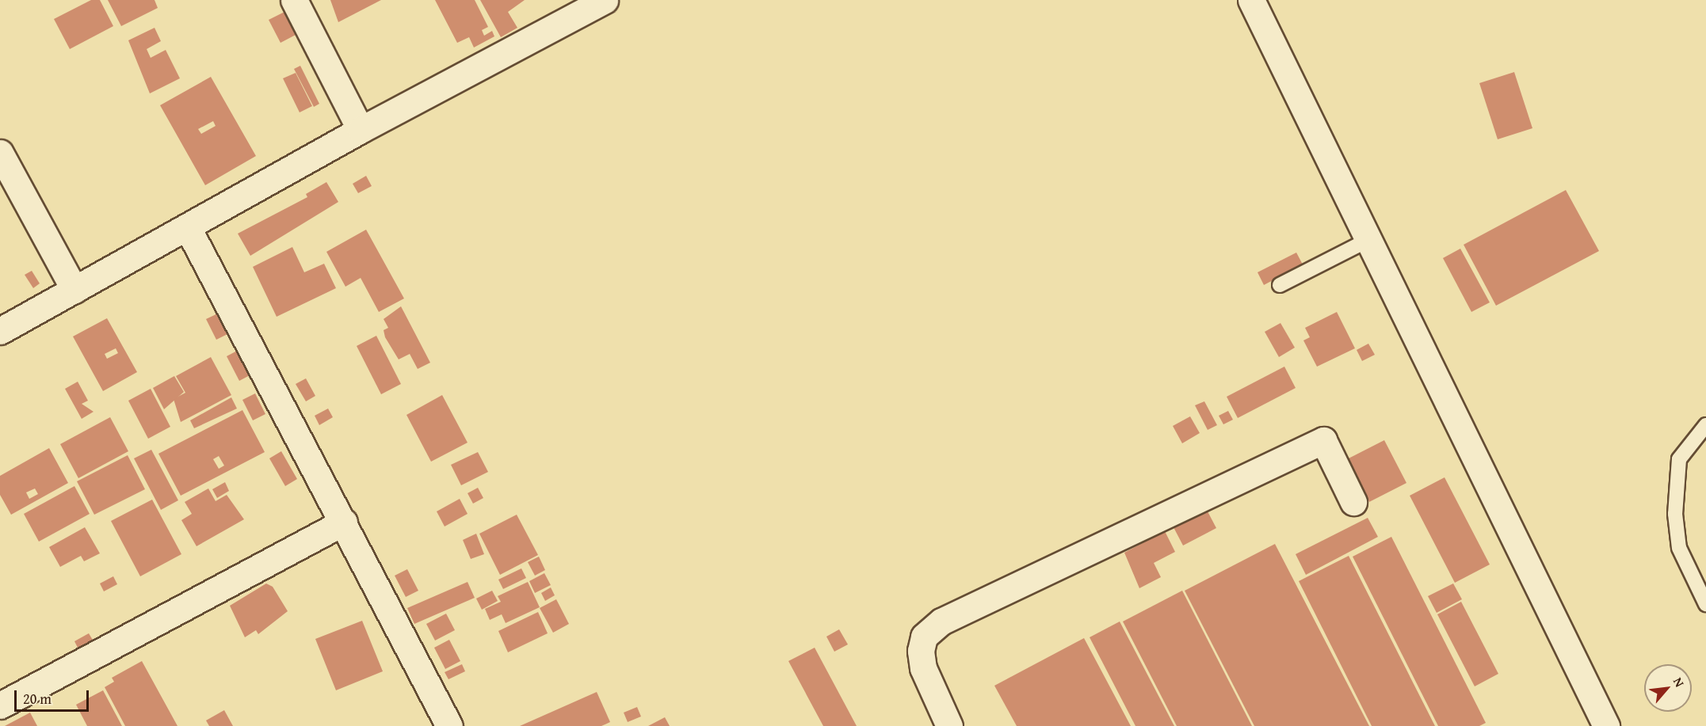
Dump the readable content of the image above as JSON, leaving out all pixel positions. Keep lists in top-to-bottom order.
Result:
{
  "scale_bar": "20 m",
  "north": "top right"
}
